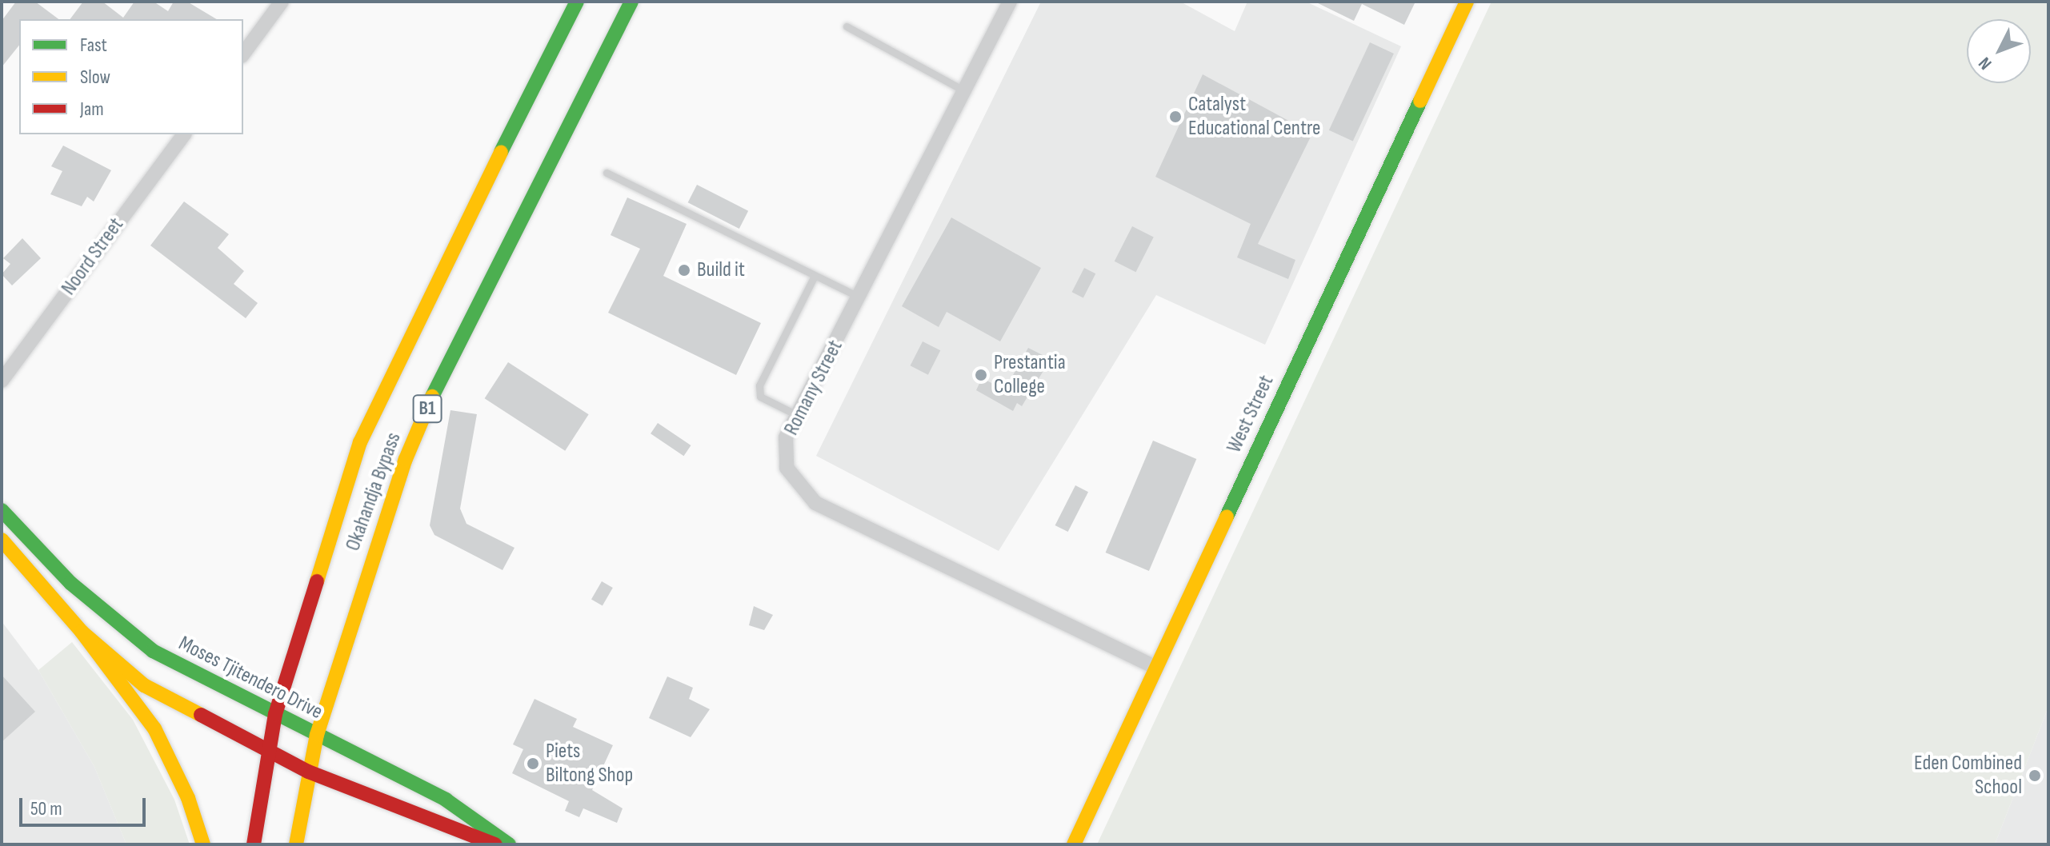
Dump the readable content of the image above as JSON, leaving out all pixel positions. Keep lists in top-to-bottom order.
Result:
{
  "streets": {
    "main road": [
      "B1",
      "West Street",
      "Okahandja Bypass",
      "Moses Tjitendero Drive"
    ],
    "street": ["Noord Street", "Romany Street"]
  },
  "crossings": [
    ["Romany Street", "West Street"],
    ["Okahandja Bypass", "Moses Tjitendero Drive"]
  ],
  "places": [
    "Catalyst Educational Centre",
    "Build it",
    "Prestantia College",
    "Piets Biltong Shop",
    "Eden Combined School"
  ],
  "legend": ["Fast", "Slow", "Jam"],
  "scale_bar": "50 m",
  "north": "bottom left"
}
